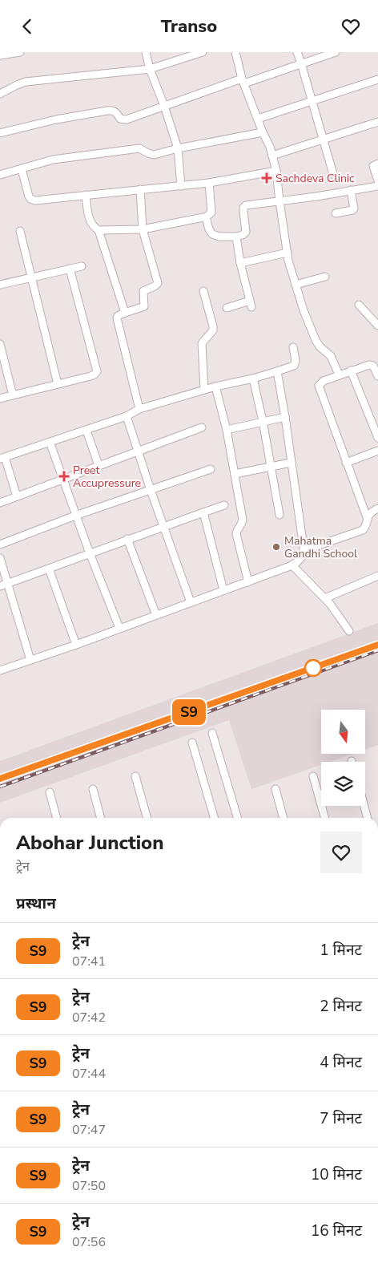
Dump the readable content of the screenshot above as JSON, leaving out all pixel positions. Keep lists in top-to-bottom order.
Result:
{
  "places": {
    "health": ["Sachdeva Clinic", "Preet Accupressure"],
    "other": ["Mahatma Gandhi School"]
  },
  "north": "bottom",
  "page": {
    "header": "Transo",
    "on_map": "S9",
    "heading": [
      ["Abohar Junction", "ट्रेन"],
      "प्रस्थान"
    ],
    "list": [
      {
        "mark": "S9",
        "name": "ट्रेन",
        "note": "07:41",
        "value": "1 मिनट"
      },
      {
        "mark": "S9",
        "name": "ट्रेन",
        "note": "07:42",
        "value": "2 मिनट"
      },
      {
        "mark": "S9",
        "name": "ट्रेन",
        "note": "07:44",
        "value": "4 मिनट"
      },
      {
        "mark": "S9",
        "name": "ट्रेन",
        "note": "07:47",
        "value": "7 मिनट"
      },
      {
        "mark": "S9",
        "name": "ट्रेन",
        "note": "07:50",
        "value": "10 मिनट"
      },
      {
        "mark": "S9",
        "name": "ट्रेन",
        "note": "07:56",
        "value": "16 मिनट"
      }
    ]
  }
}
